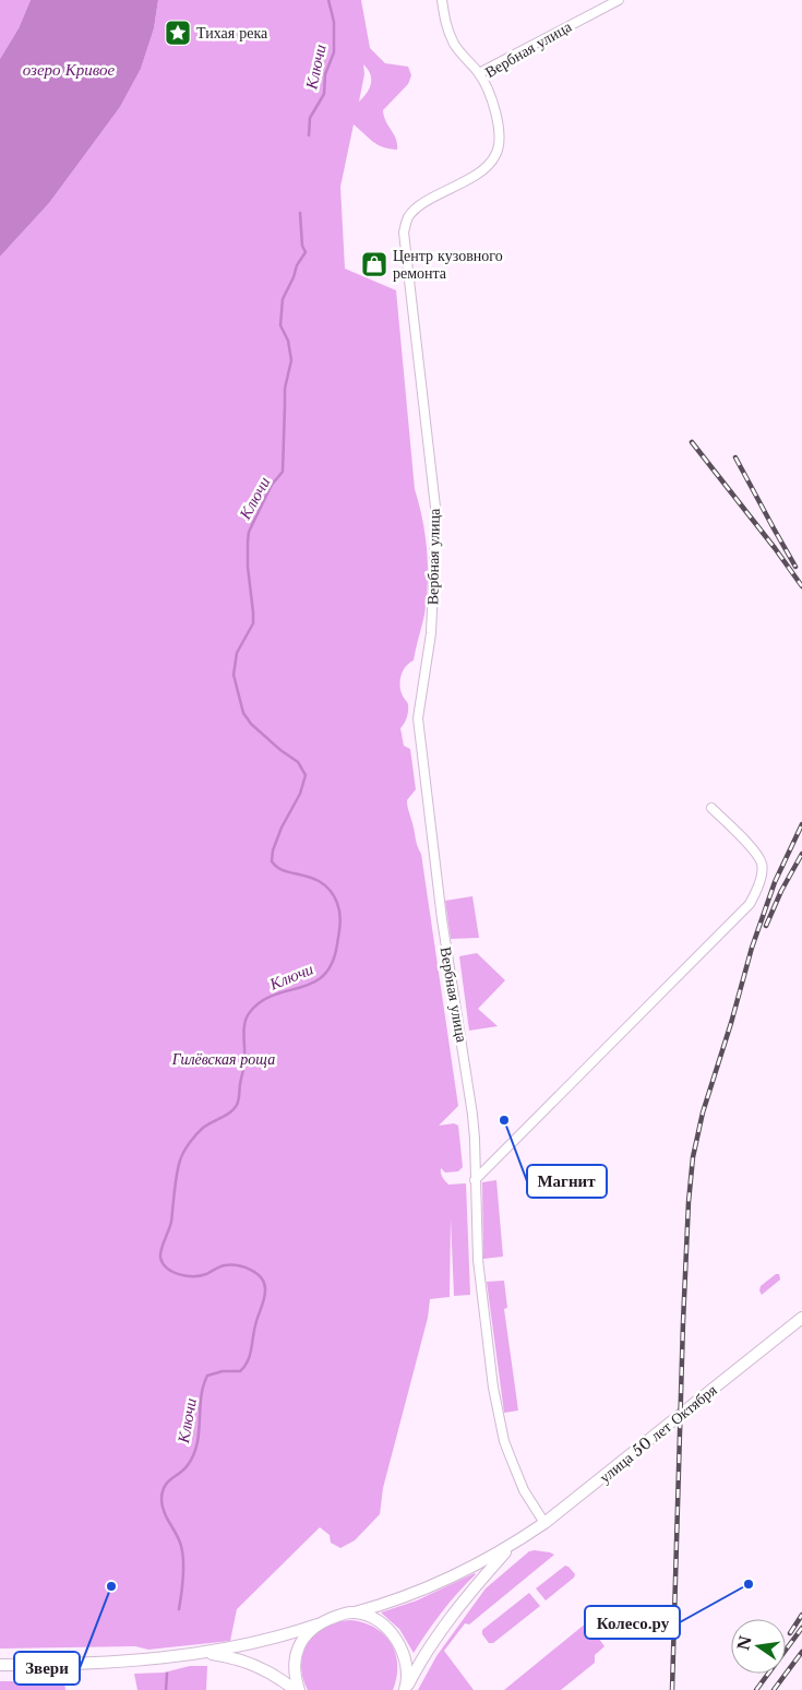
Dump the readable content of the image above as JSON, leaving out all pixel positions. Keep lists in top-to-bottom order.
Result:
{
  "streets": {
    "main road": ["улица 50 лет Октября"],
    "street": ["Вербная улица"]
  },
  "crossings": [
    ["Вербная улица", "улица 50 лет Октября"]
  ],
  "water": ["Ключи", "озеро Кривое"],
  "parks": ["Гилёвская роща"],
  "places": {
    "place": ["Тихая река"],
    "shop": ["Центр кузовного ремонта"],
    "other": ["Магнит", "Колесо.ру", "Звери"]
  },
  "north": "left"
}
